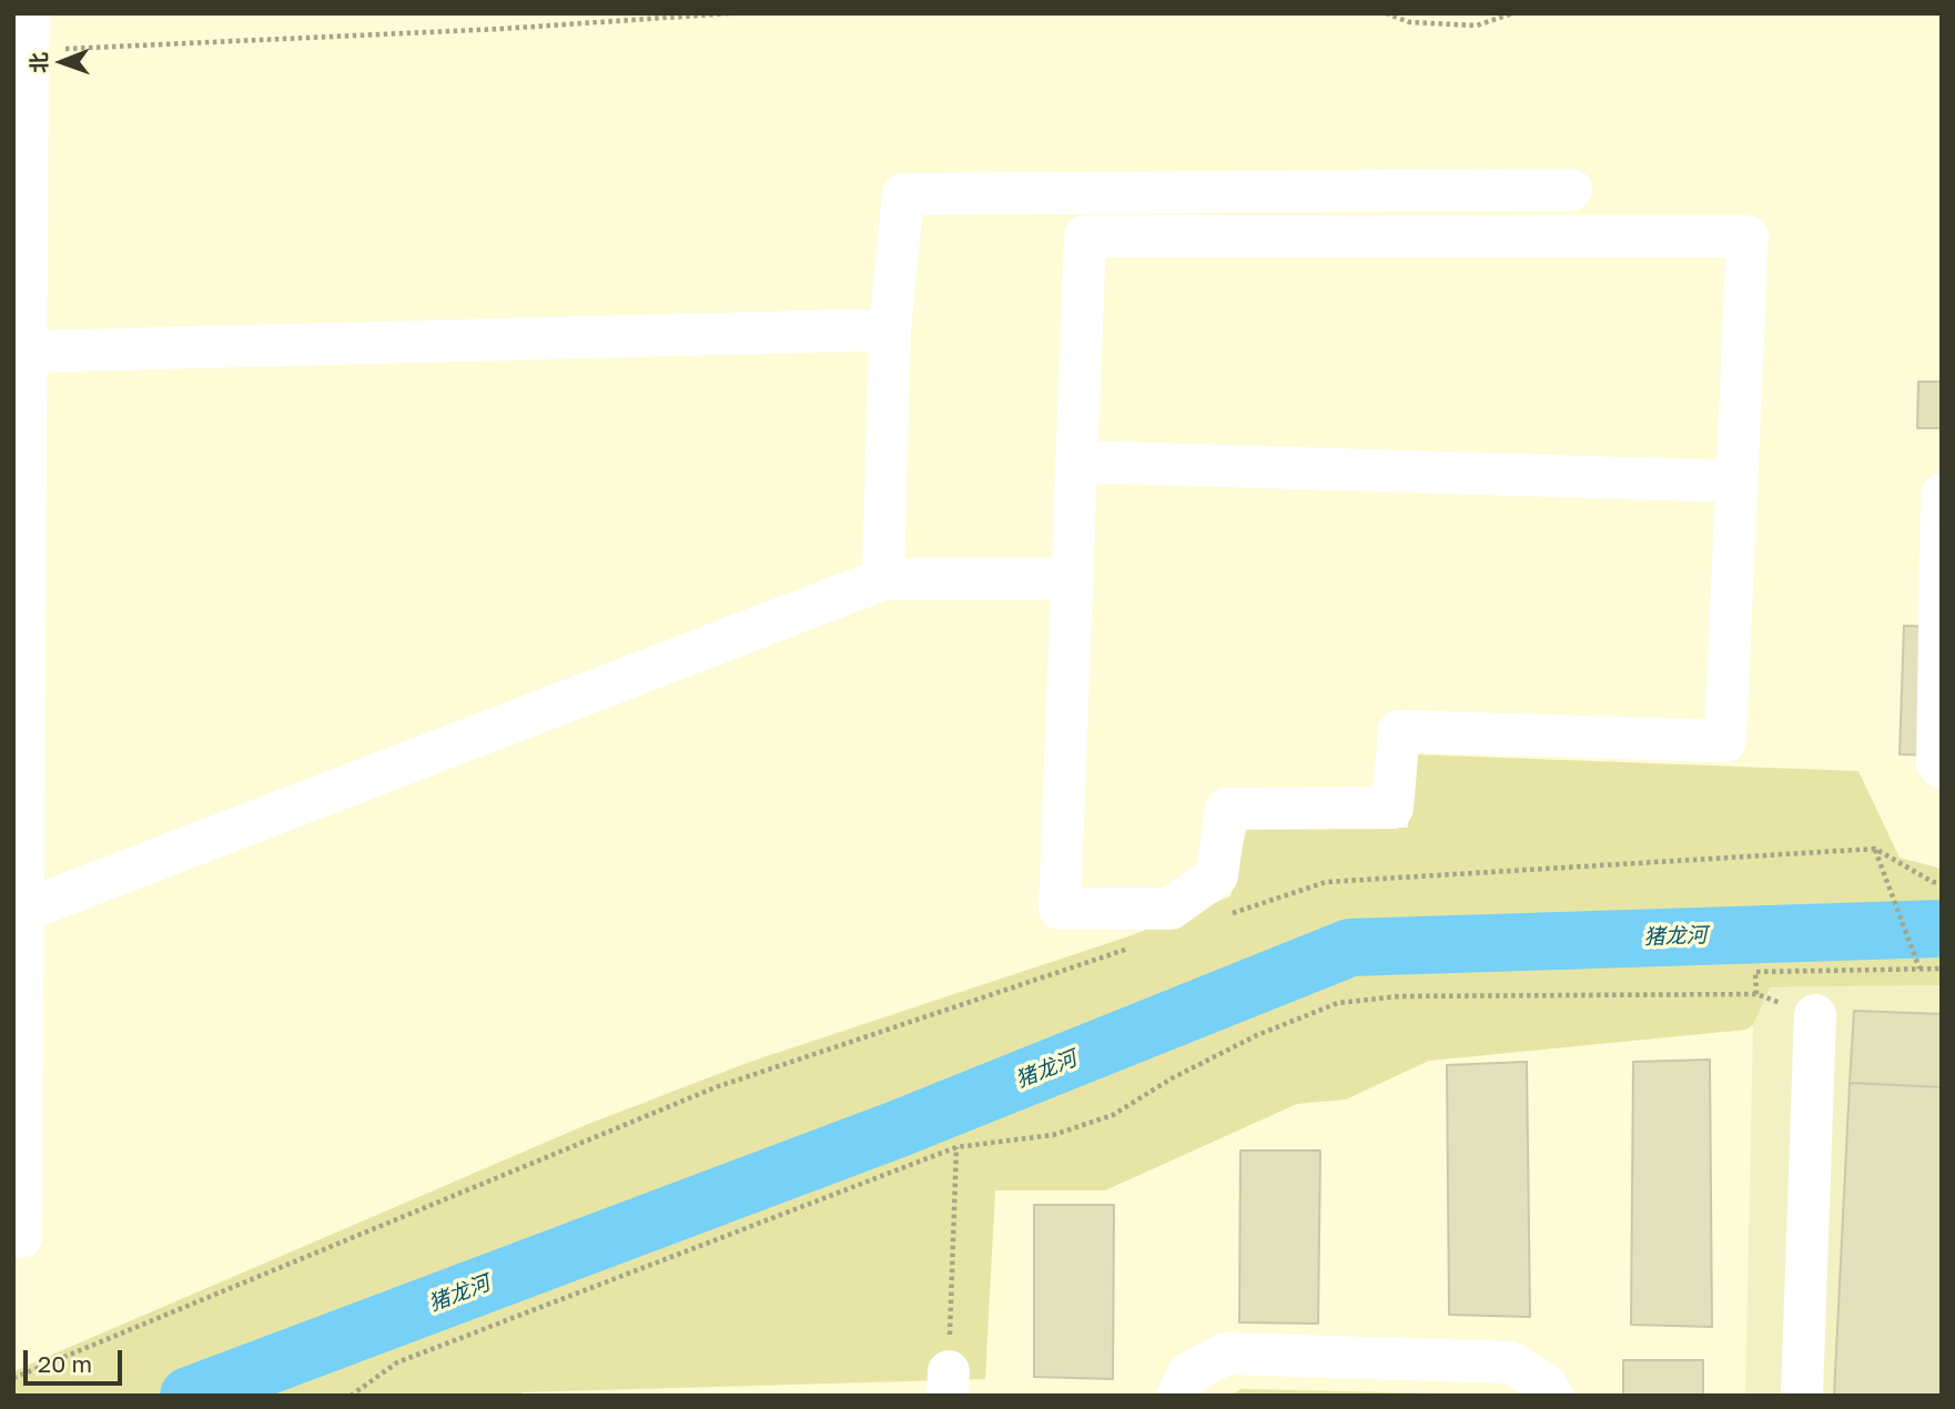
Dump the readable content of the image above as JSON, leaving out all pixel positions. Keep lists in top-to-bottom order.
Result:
{
  "water": ["猪龙河"],
  "scale_bar": "20 m",
  "north": "left"
}
